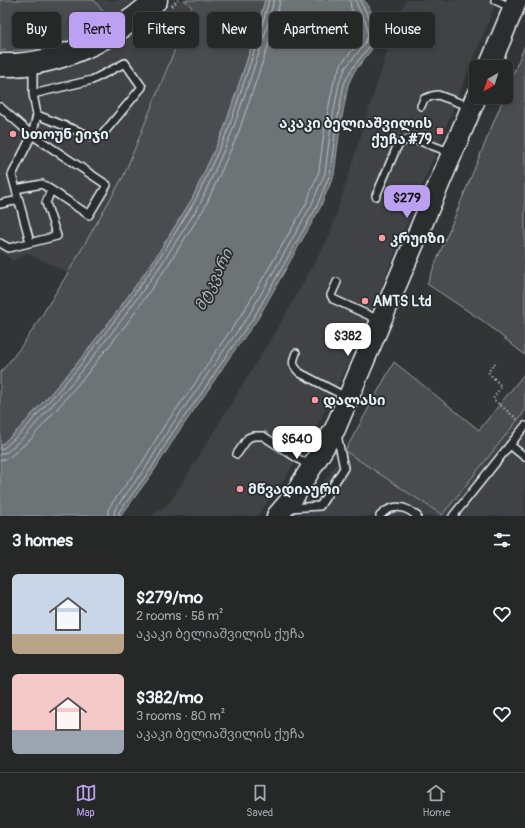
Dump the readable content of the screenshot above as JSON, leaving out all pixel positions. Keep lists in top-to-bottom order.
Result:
{
  "water": ["მტკვარი"],
  "places": {
    "transit": ["აკაკი ბელიაშვილის ქუჩა #79"],
    "other": [
      "სთოუნ ეიჯი",
      "კრუიზი",
      "AMTS Ltd",
      "დალასი",
      "მწვადიაური"
    ]
  },
  "north": "bottom left",
  "page": {
    "chip": [
      "Buy",
      "Rent",
      "Filters",
      "New",
      "Apartment",
      "House"
    ],
    "price": ["$279", "$382", "$640"],
    "heading": "3 homes",
    "list": [
      {
        "name": "$279/mo",
        "note": "2 rooms · 58 m² · აკაკი ბელიაშვილის ქუჩა"
      },
      {
        "name": "$382/mo",
        "note": "3 rooms · 80 m² · აკაკი ბელიაშვილის ქუჩა"
      }
    ],
    "tabs": ["Map", "Saved", "Home"]
  }
}
